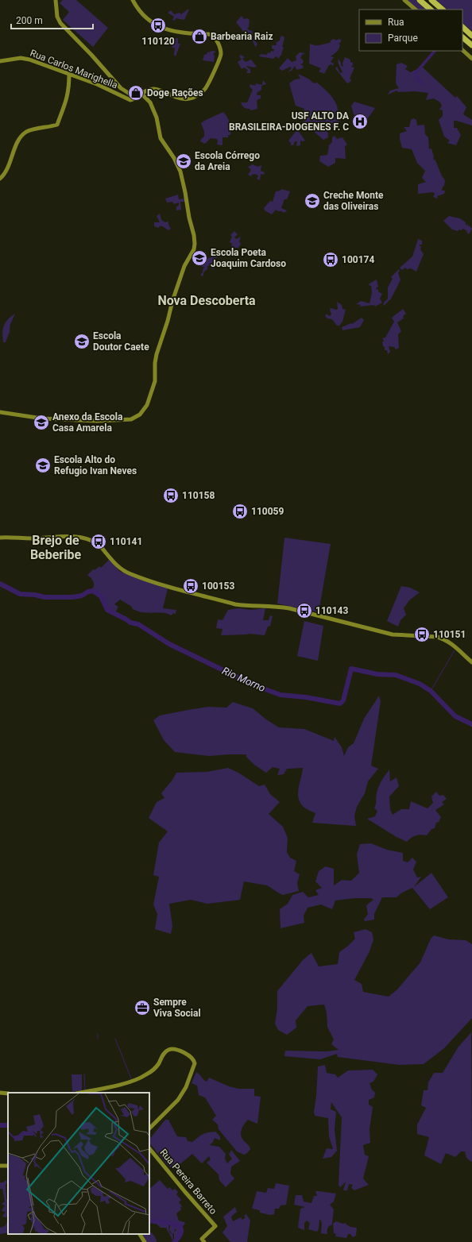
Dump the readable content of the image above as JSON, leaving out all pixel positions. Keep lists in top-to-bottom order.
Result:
{
  "streets": {
    "street": ["Rua Carlos Marighella", "Rua Pereira Barreto"]
  },
  "districts": ["Nova Descoberta", "Brejo de Beberibe"],
  "water": ["Rio Morno"],
  "places": {
    "bus stop": [
      "110120",
      "100174",
      "110158",
      "110059",
      "110141",
      "100153",
      "110143",
      "110151"
    ],
    "shop": ["Barbearia Raiz", "Doge Rações"],
    "hospital": ["USF ALTO DA BRASILEIRA-DIOGENES F. C"],
    "school or university": [
      "Escola Córrego da Areia",
      "Creche Monte das Oliveiras",
      "Escola Poeta Joaquim Cardoso",
      "Escola Doutor Caete",
      "Anexo da Escola Casa Amarela",
      "Escola Alto do Refugio Ivan Neves"
    ],
    "office": ["Sempre Viva Social"]
  },
  "legend": ["Rua", "Parque"],
  "scale_bar": "200 m"
}
